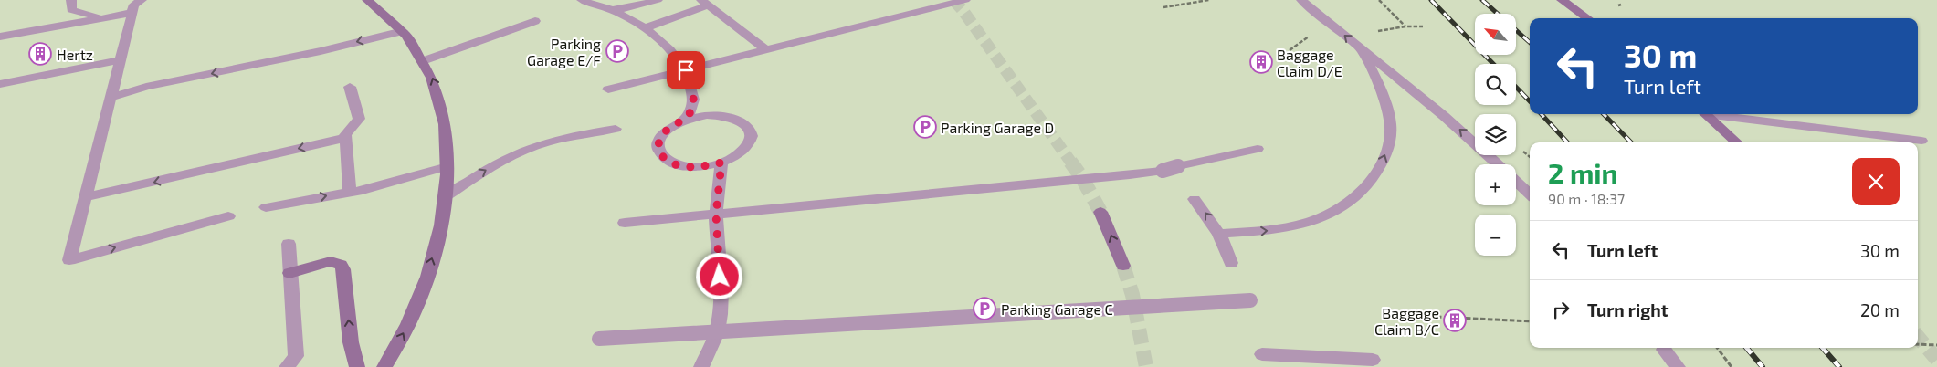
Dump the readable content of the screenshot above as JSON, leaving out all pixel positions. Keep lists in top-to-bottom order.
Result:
{
  "places": {
    "parking": ["Parking Garage E/F", "Parking Garage D", "Parking Garage C"],
    "building": ["Hertz", "Baggage Claim D/E", "Baggage Claim B/C"]
  },
  "north": "top left",
  "page": {
    "map_buttons": ["+", "−"],
    "turn": ["30 m", "Turn left"],
    "heading": ["2 min", "90 m · 18:37"],
    "list": [
      {
        "name": "Turn left",
        "value": "30 m"
      },
      {
        "name": "Turn right",
        "value": "20 m"
      }
    ]
  }
}
